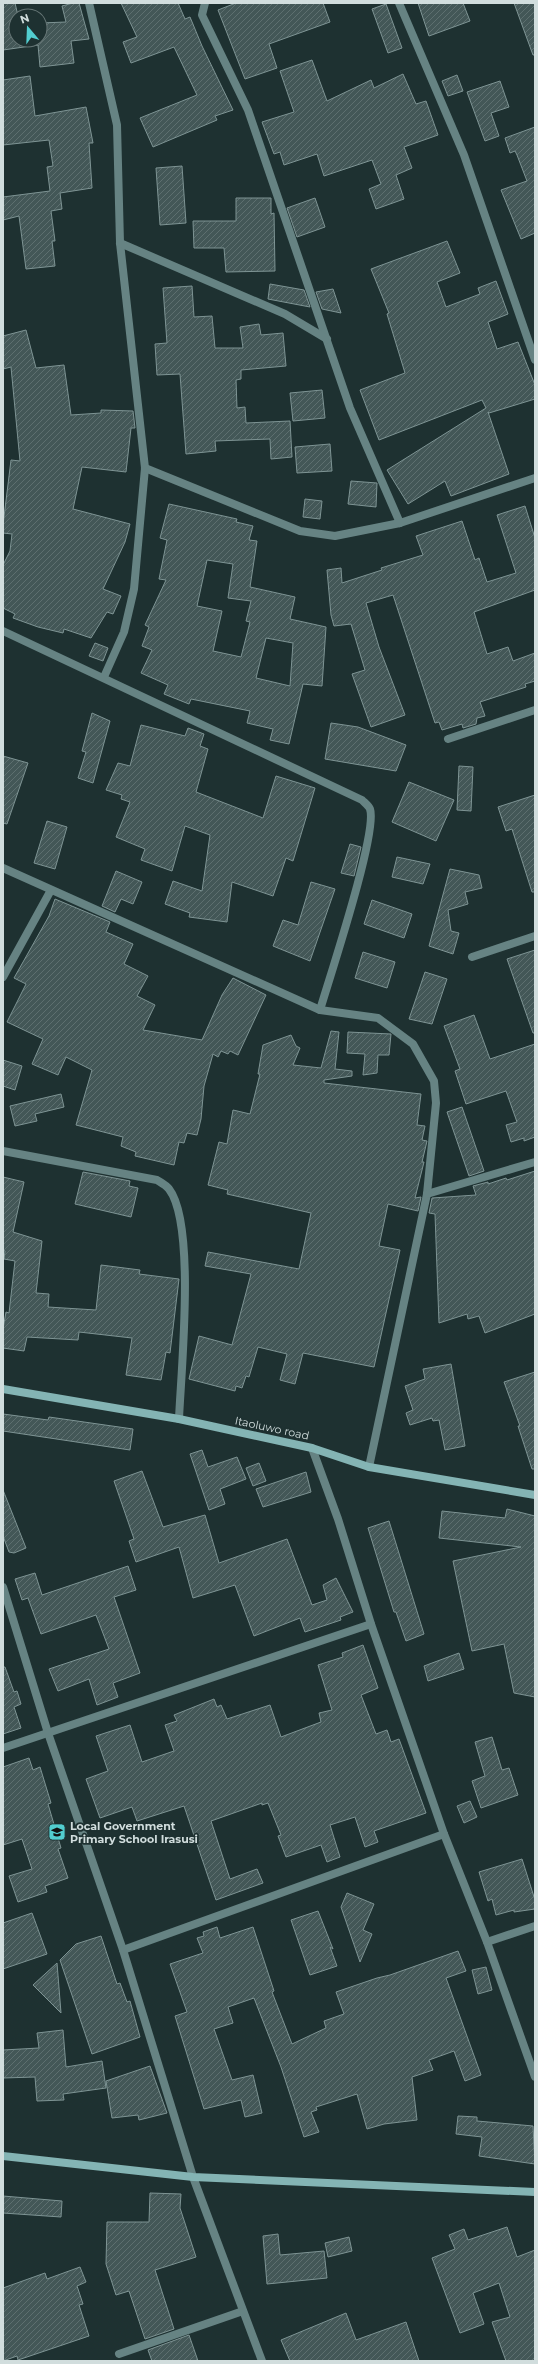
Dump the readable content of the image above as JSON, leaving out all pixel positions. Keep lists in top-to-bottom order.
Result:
{
  "streets": {
    "street": ["Itaoluwo road"]
  },
  "places": {
    "school or university": ["Local Government Primary School Irasusi"]
  },
  "north": "top"
}
